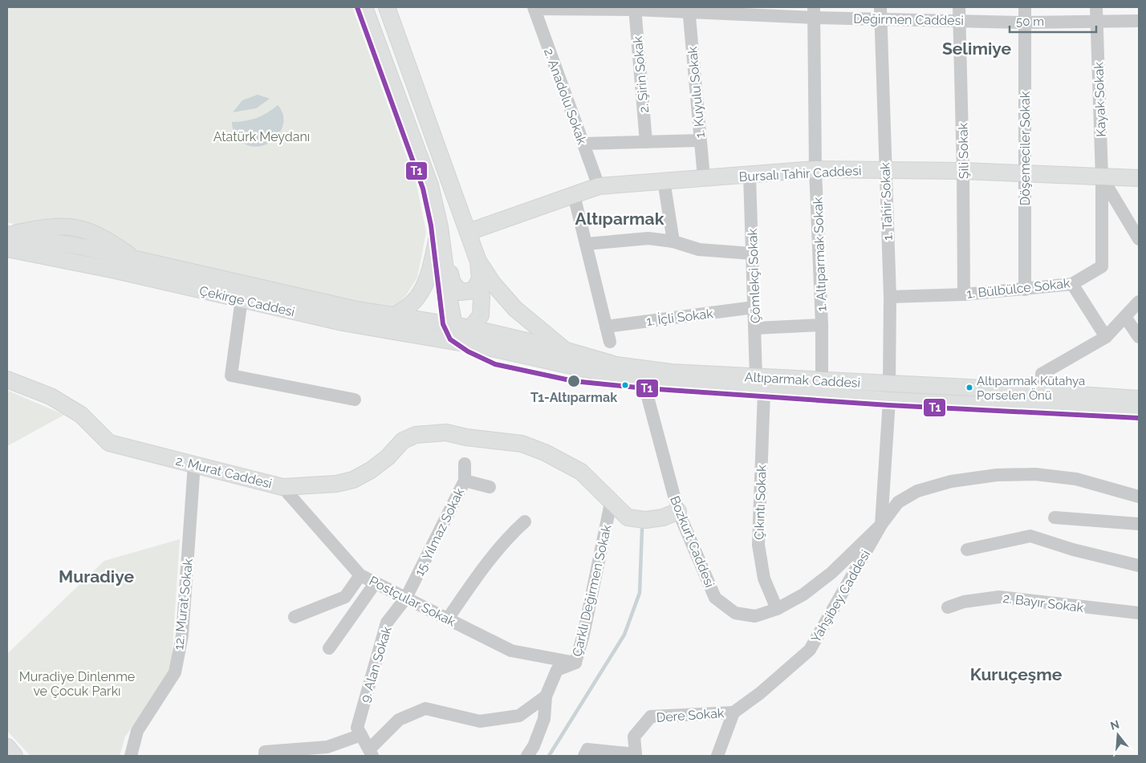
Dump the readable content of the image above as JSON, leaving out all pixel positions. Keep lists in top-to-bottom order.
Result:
{
  "streets": {
    "main road": [
      "Bursalı Tahir Caddesi",
      "Çekirge Caddesi",
      "Altıparmak Caddesi",
      "2. Murat Caddesi"
    ],
    "street": [
      "Değirmen Caddesi",
      "2. Şirin Sokak",
      "1. Kuyulu Sokak",
      "2. Anadolu Sokak",
      "Kayak Sokak",
      "Döşemeciler Sokak",
      "Şili Sokak",
      "1. Tahir Sokak",
      "1. Altıparmak Sokak",
      "Çömlekçi Sokak",
      "1. Bülbülce Sokak",
      "1. İçli Sokak",
      "Çıkıntı Sokak",
      "15. Yılmaz Sokak",
      "Bozkurt Caddesi",
      "Çarklı Değirmen Sokak",
      "Yahşibey Caddesi",
      "Postçular Sokak",
      "2. Bayır Sokak",
      "12. Murat Sokak",
      "9. Alan Sokak",
      "Dere Sokak"
    ]
  },
  "crossings": [
    ["Değirmen Caddesi", "2. Şirin Sokak"],
    ["Değirmen Caddesi", "1. Kuyulu Sokak"],
    ["Değirmen Caddesi", "2. Anadolu Sokak"],
    ["Değirmen Caddesi", "Kayak Sokak"],
    ["Değirmen Caddesi", "Döşemeciler Sokak"],
    ["Değirmen Caddesi", "Şili Sokak"],
    ["Değirmen Caddesi", "1. Tahir Sokak"],
    ["Değirmen Caddesi", "1. Altıparmak Sokak"],
    ["1. Kuyulu Sokak", "Bursalı Tahir Caddesi"],
    ["2. Anadolu Sokak", "Bursalı Tahir Caddesi"],
    ["Kayak Sokak", "Bursalı Tahir Caddesi"],
    ["Kayak Sokak", "1. Bülbülce Sokak"],
    ["Döşemeciler Sokak", "Bursalı Tahir Caddesi"],
    ["Döşemeciler Sokak", "1. Bülbülce Sokak"],
    ["Şili Sokak", "Bursalı Tahir Caddesi"],
    ["Şili Sokak", "1. Bülbülce Sokak"],
    ["Bursalı Tahir Caddesi", "1. Tahir Sokak"],
    ["Bursalı Tahir Caddesi", "1. Altıparmak Sokak"],
    ["Bursalı Tahir Caddesi", "Çömlekçi Sokak"],
    ["Bursalı Tahir Caddesi", "1. Bülbülce Sokak"],
    ["1. Tahir Sokak", "1. Bülbülce Sokak"],
    ["1. Tahir Sokak", "Altıparmak Caddesi"],
    ["1. Tahir Sokak", "Yahşibey Caddesi"],
    ["1. Altıparmak Sokak", "Altıparmak Caddesi"],
    ["Çömlekçi Sokak", "1. İçli Sokak"],
    ["Çömlekçi Sokak", "Altıparmak Caddesi"],
    ["Çekirge Caddesi", "Altıparmak Caddesi"],
    ["Altıparmak Caddesi", "Çıkıntı Sokak"],
    ["Altıparmak Caddesi", "Bozkurt Caddesi"],
    ["Altıparmak Caddesi", "Yahşibey Caddesi"],
    ["2. Murat Caddesi", "Bozkurt Caddesi"],
    ["2. Murat Caddesi", "Çarklı Değirmen Sokak"],
    ["2. Murat Caddesi", "Postçular Sokak"],
    ["2. Murat Caddesi", "12. Murat Sokak"],
    ["Çıkıntı Sokak", "Bozkurt Caddesi"],
    ["15. Yılmaz Sokak", "Postçular Sokak"],
    ["15. Yılmaz Sokak", "9. Alan Sokak"],
    ["Bozkurt Caddesi", "Yahşibey Caddesi"],
    ["Çarklı Değirmen Sokak", "Postçular Sokak"],
    ["Yahşibey Caddesi", "Dere Sokak"],
    ["Postçular Sokak", "9. Alan Sokak"]
  ],
  "districts": [
    "Selimiye",
    "Altıparmak",
    "Muradiye",
    "Kuruçeşme"
  ],
  "parks": ["Atatürk Meydanı", "Muradiye Dinlenme ve Çocuk Parkı"],
  "places": ["T1-Altıparmak", "Altıparmak Kütahya Porselen Önü"],
  "lines": ["transit line T1"],
  "scale_bar": "50 m",
  "north": "top"
}
